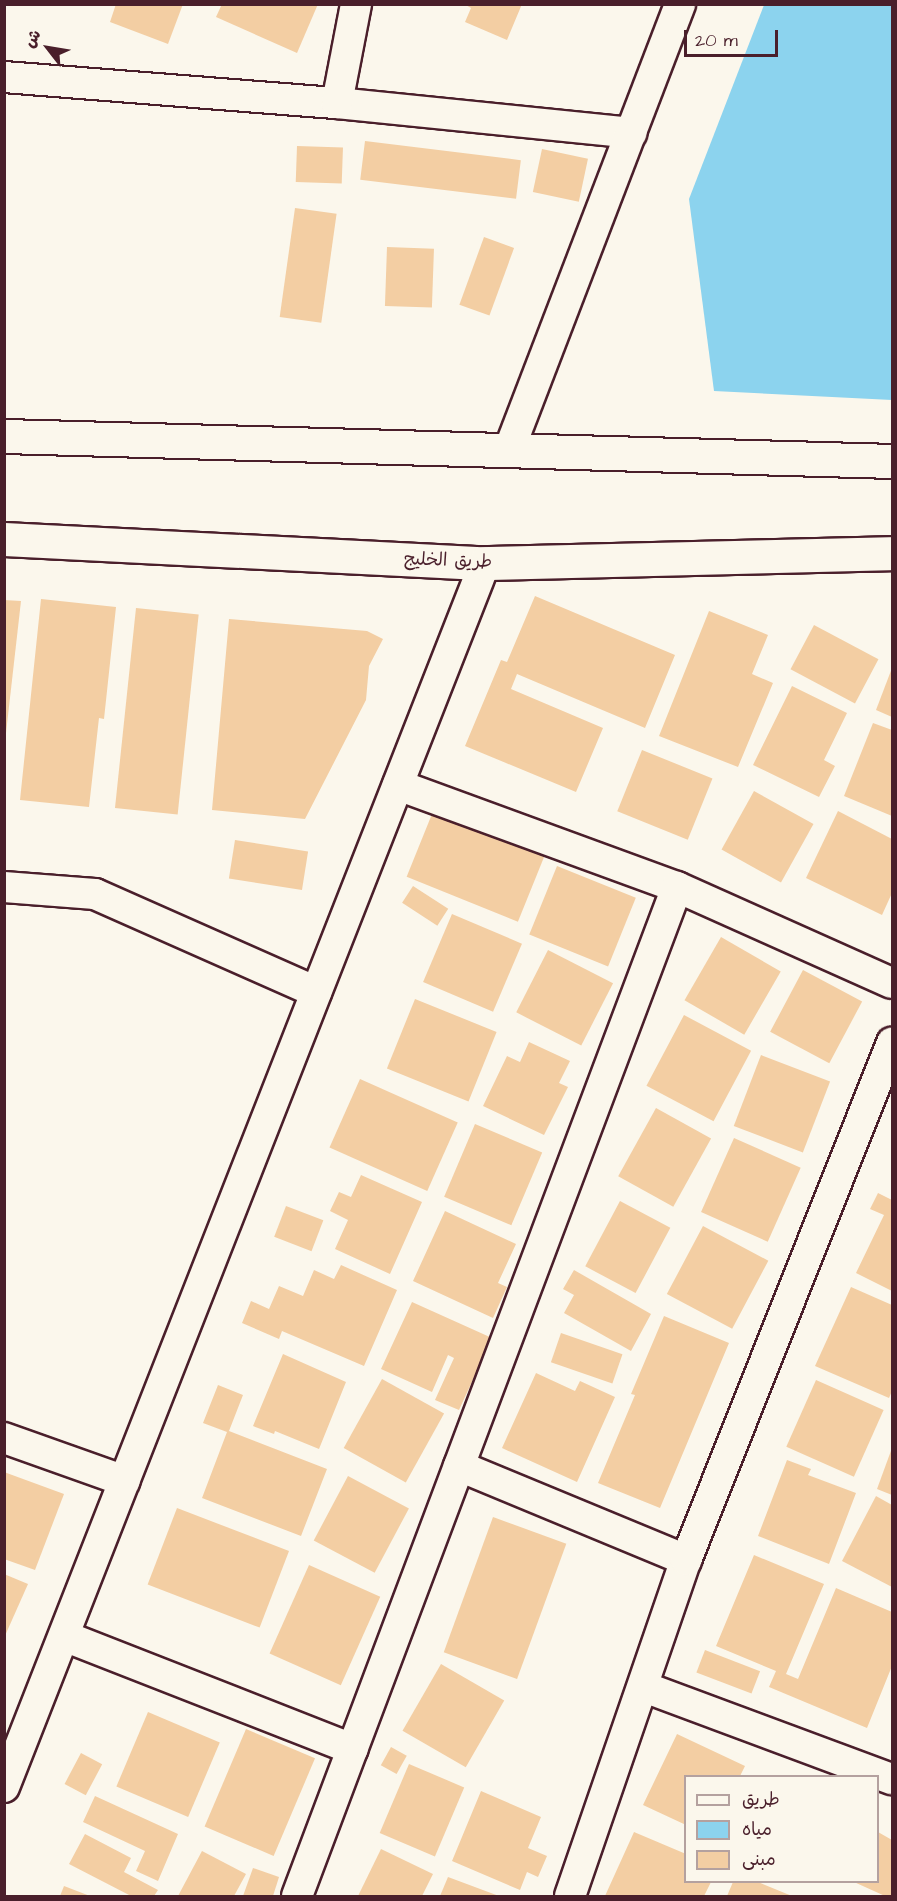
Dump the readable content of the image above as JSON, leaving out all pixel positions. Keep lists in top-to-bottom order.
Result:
{
  "streets": {
    "main road": ["طريق الخليج"]
  },
  "legend": ["طريق", "مياه", "مبنى"],
  "scale_bar": "20 m",
  "north": "top left"
}
